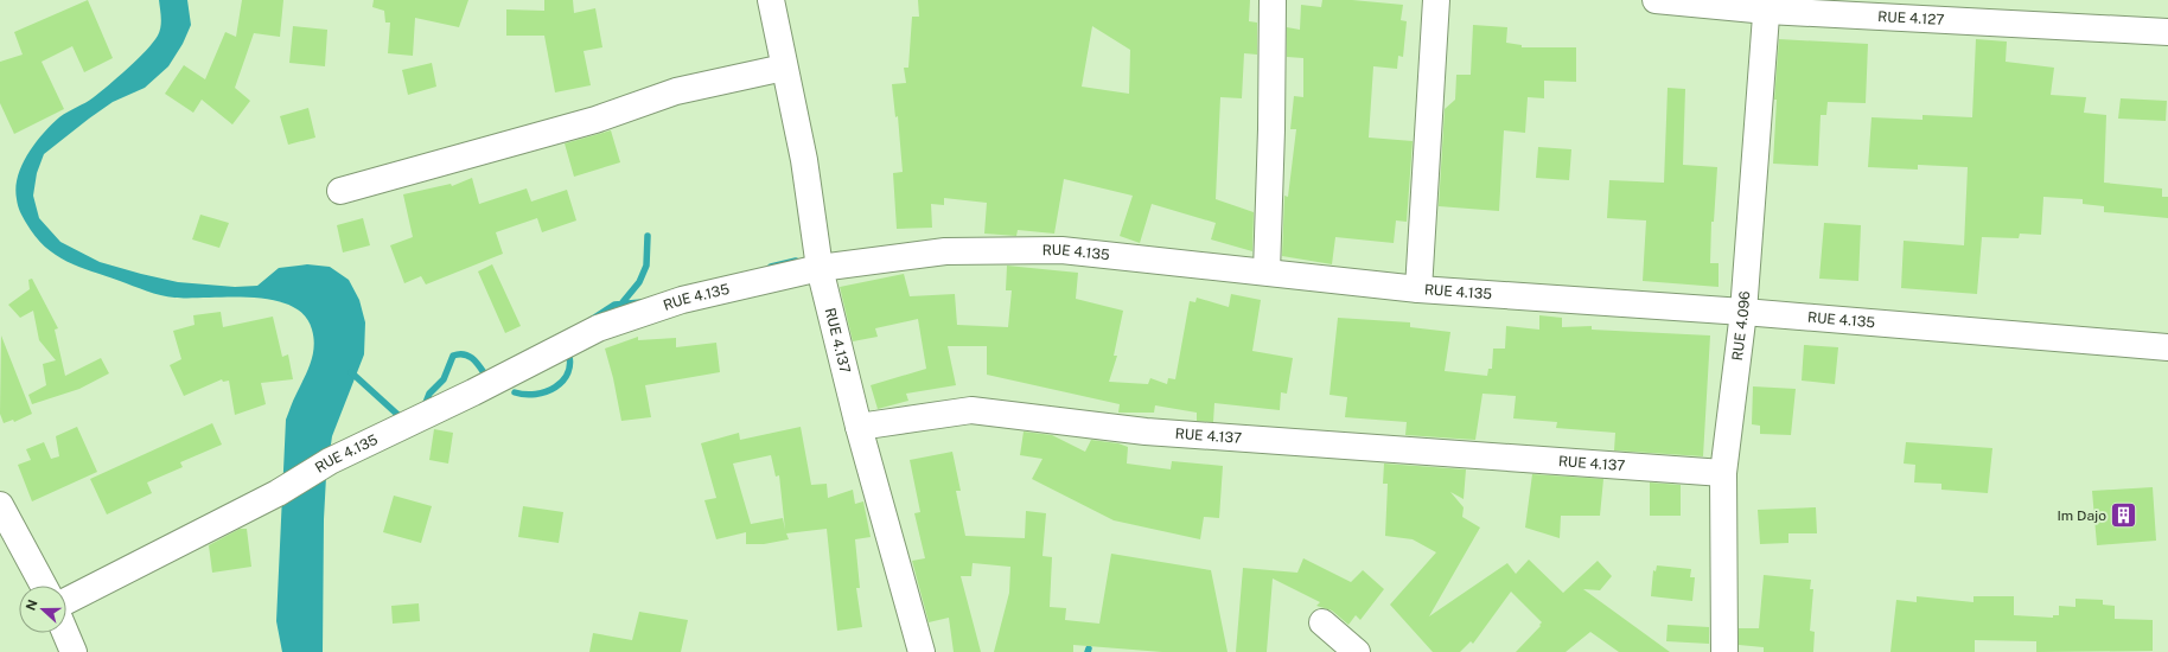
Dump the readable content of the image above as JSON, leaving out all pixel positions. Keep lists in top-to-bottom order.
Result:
{
  "streets": {
    "street": [
      "RUE 4.127",
      "RUE 4.135",
      "RUE 4.096",
      "RUE 4.137"
    ]
  },
  "crossings": [
    ["RUE 4.127", "RUE 4.096"],
    ["RUE 4.135", "RUE 4.096"],
    ["RUE 4.135", "RUE 4.137"],
    ["RUE 4.096", "RUE 4.137"]
  ],
  "places": {
    "building": ["Im Dajo"]
  },
  "north": "left"
}
